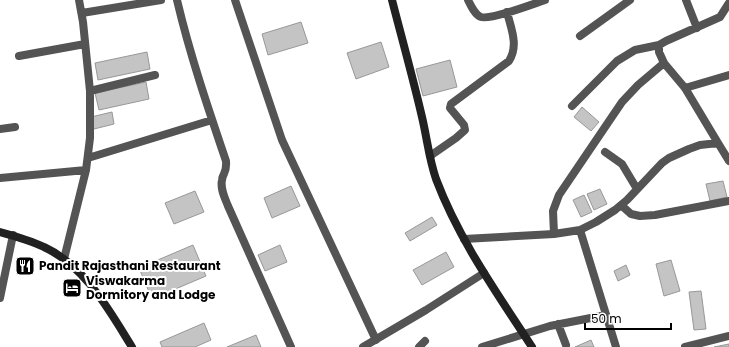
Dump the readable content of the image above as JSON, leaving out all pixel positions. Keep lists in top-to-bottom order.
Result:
{
  "places": {
    "restaurant": ["Pandit Rajasthani Restaurant"],
    "hotel": ["Viswakarma Dormitory and Lodge"]
  },
  "scale_bar": "50 m"
}
